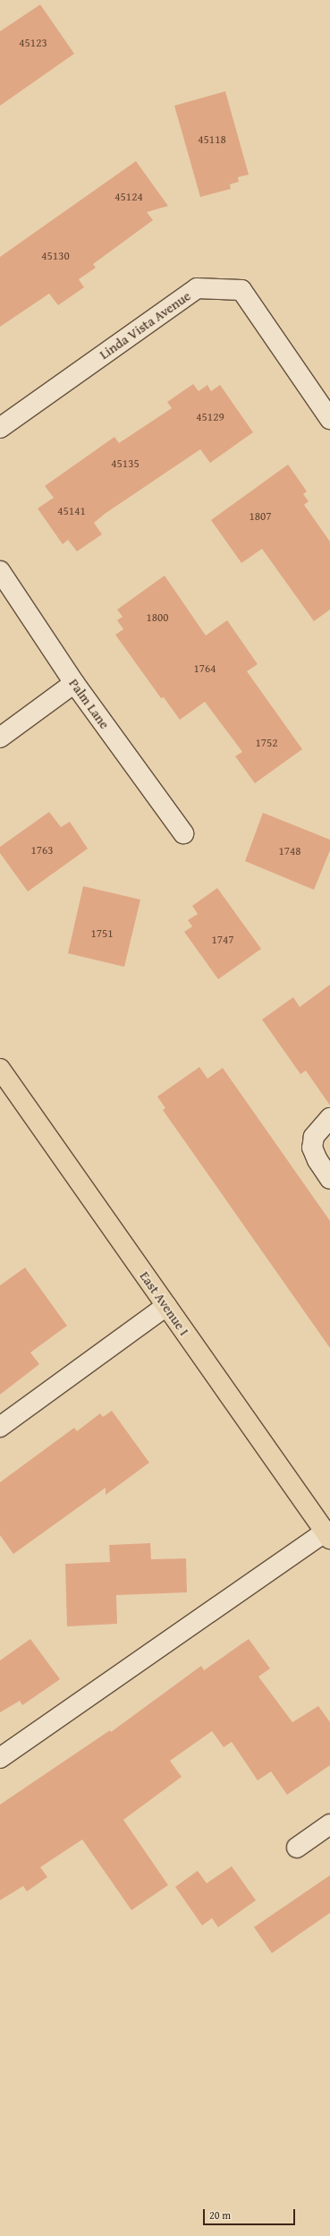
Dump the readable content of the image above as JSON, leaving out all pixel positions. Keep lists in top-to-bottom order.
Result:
{
  "streets": {
    "main road": ["East Avenue I"],
    "street": ["Linda Vista Avenue", "Palm Lane"]
  },
  "house_numbers": [
    "45123",
    "45118",
    "45124",
    "45130",
    "45129",
    "45135",
    "45141",
    "1807",
    "1800",
    "1764",
    "1752",
    "1763",
    "1748",
    "1751",
    "1747"
  ],
  "scale_bar": "20 m"
}
